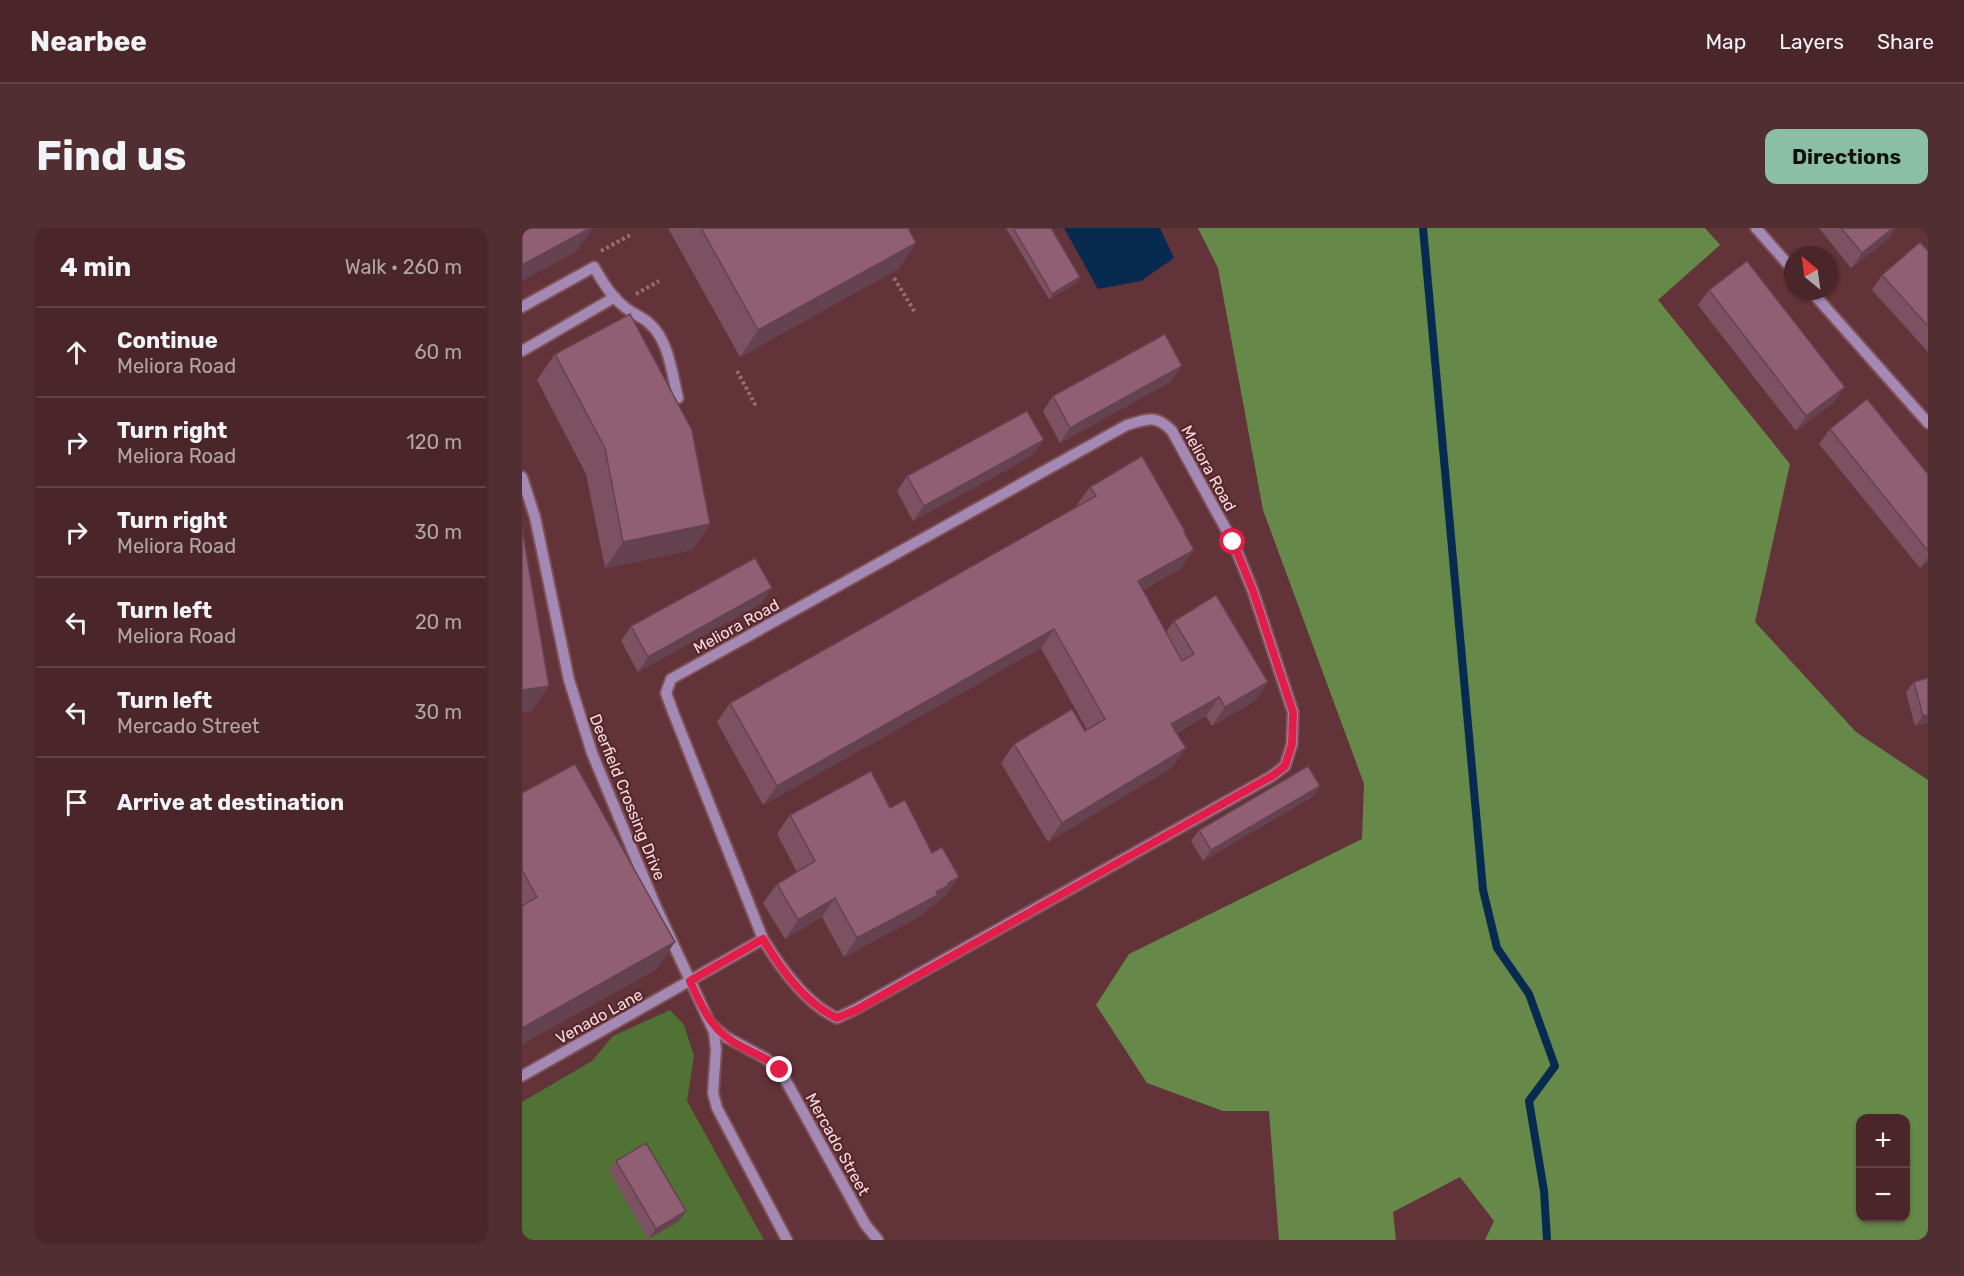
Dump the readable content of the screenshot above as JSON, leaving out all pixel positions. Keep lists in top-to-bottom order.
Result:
{
  "streets": {
    "street": [
      "Meliora Road",
      "Deerfield Crossing Drive",
      "Venado Lane",
      "Mercado Street"
    ]
  },
  "crossings": [
    ["Deerfield Crossing Drive", "Venado Lane"],
    ["Deerfield Crossing Drive", "Mercado Street"],
    ["Venado Lane", "Mercado Street"]
  ],
  "north": "top left",
  "page": {
    "header": "Nearbee",
    "nav": ["Map", "Layers", "Share"],
    "buttons": "Directions",
    "title": "Find us",
    "heading": ["4 min", "Walk · 260 m"],
    "list": [
      ["Continue", "Meliora Road", "60 m"],
      ["Turn right", "Meliora Road", "120 m"],
      ["Turn right", "Meliora Road", "30 m"],
      ["Turn left", "Meliora Road", "20 m"],
      ["Turn left", "Mercado Street", "30 m"],
      "Arrive at destination"
    ],
    "map_buttons": ["+", "−"]
  }
}
